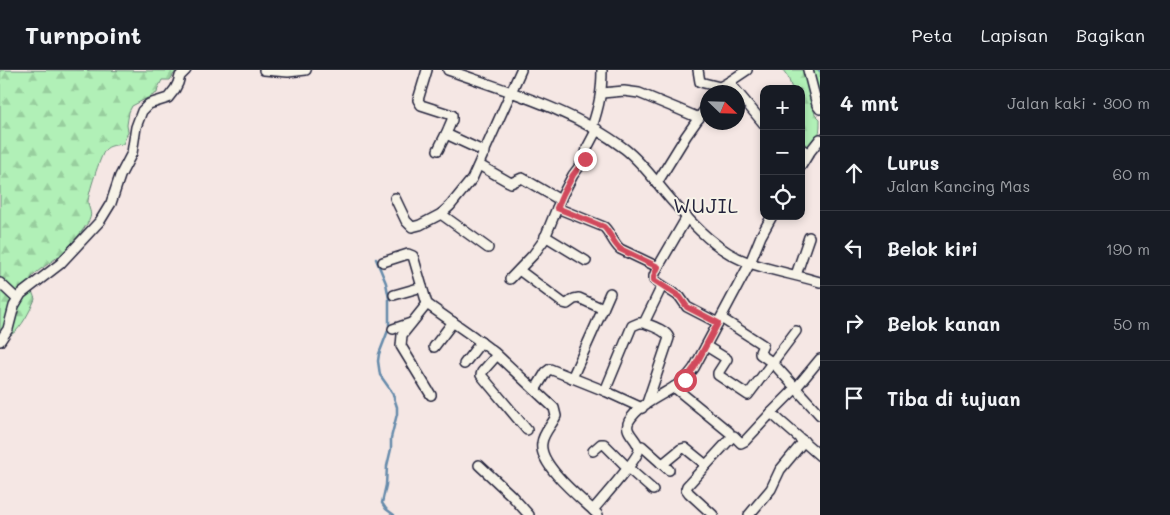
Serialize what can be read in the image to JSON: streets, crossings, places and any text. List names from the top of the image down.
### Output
{
  "districts": ["WUJIL"],
  "north": "bottom right",
  "page": {
    "header": "Turnpoint",
    "nav": ["Peta", "Lapisan", "Bagikan"],
    "heading": ["4 mnt", "Jalan kaki · 300 m"],
    "map_buttons": ["+", "−"],
    "list": [
      ["Lurus", "Jalan Kancing Mas", "60 m"],
      ["Belok kiri", "190 m"],
      ["Belok kanan", "50 m"],
      "Tiba di tujuan"
    ]
  }
}
